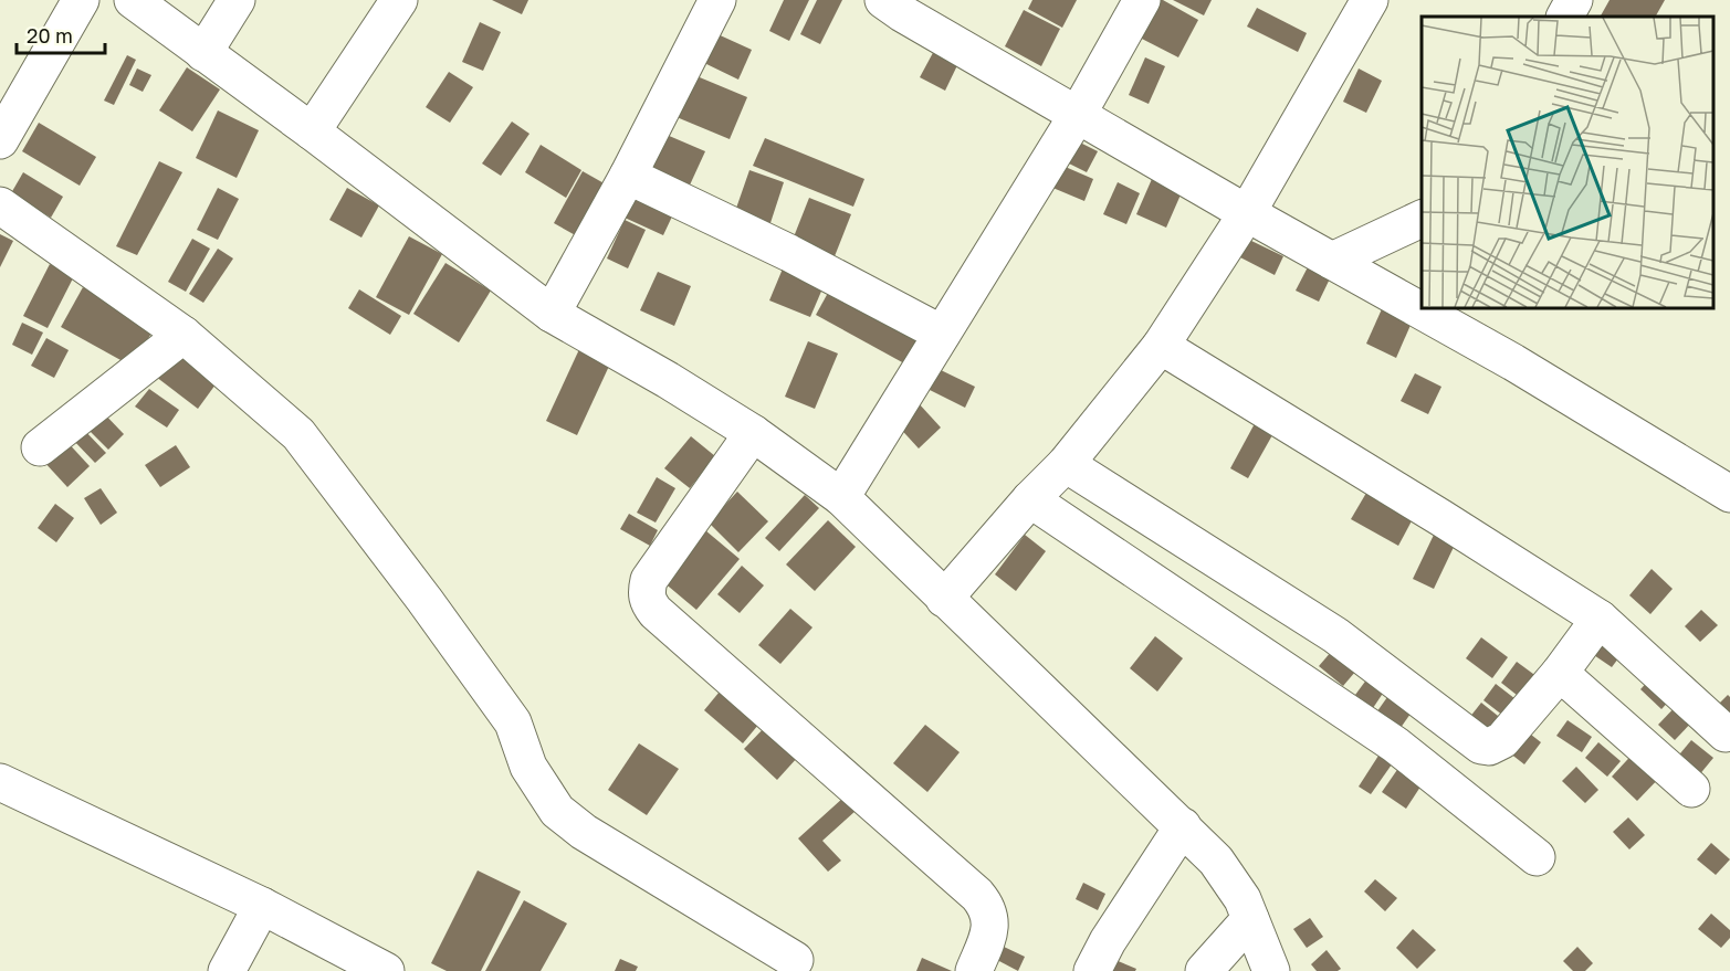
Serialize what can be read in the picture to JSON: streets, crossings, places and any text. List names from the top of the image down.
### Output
{
  "scale_bar": "20 m"
}
